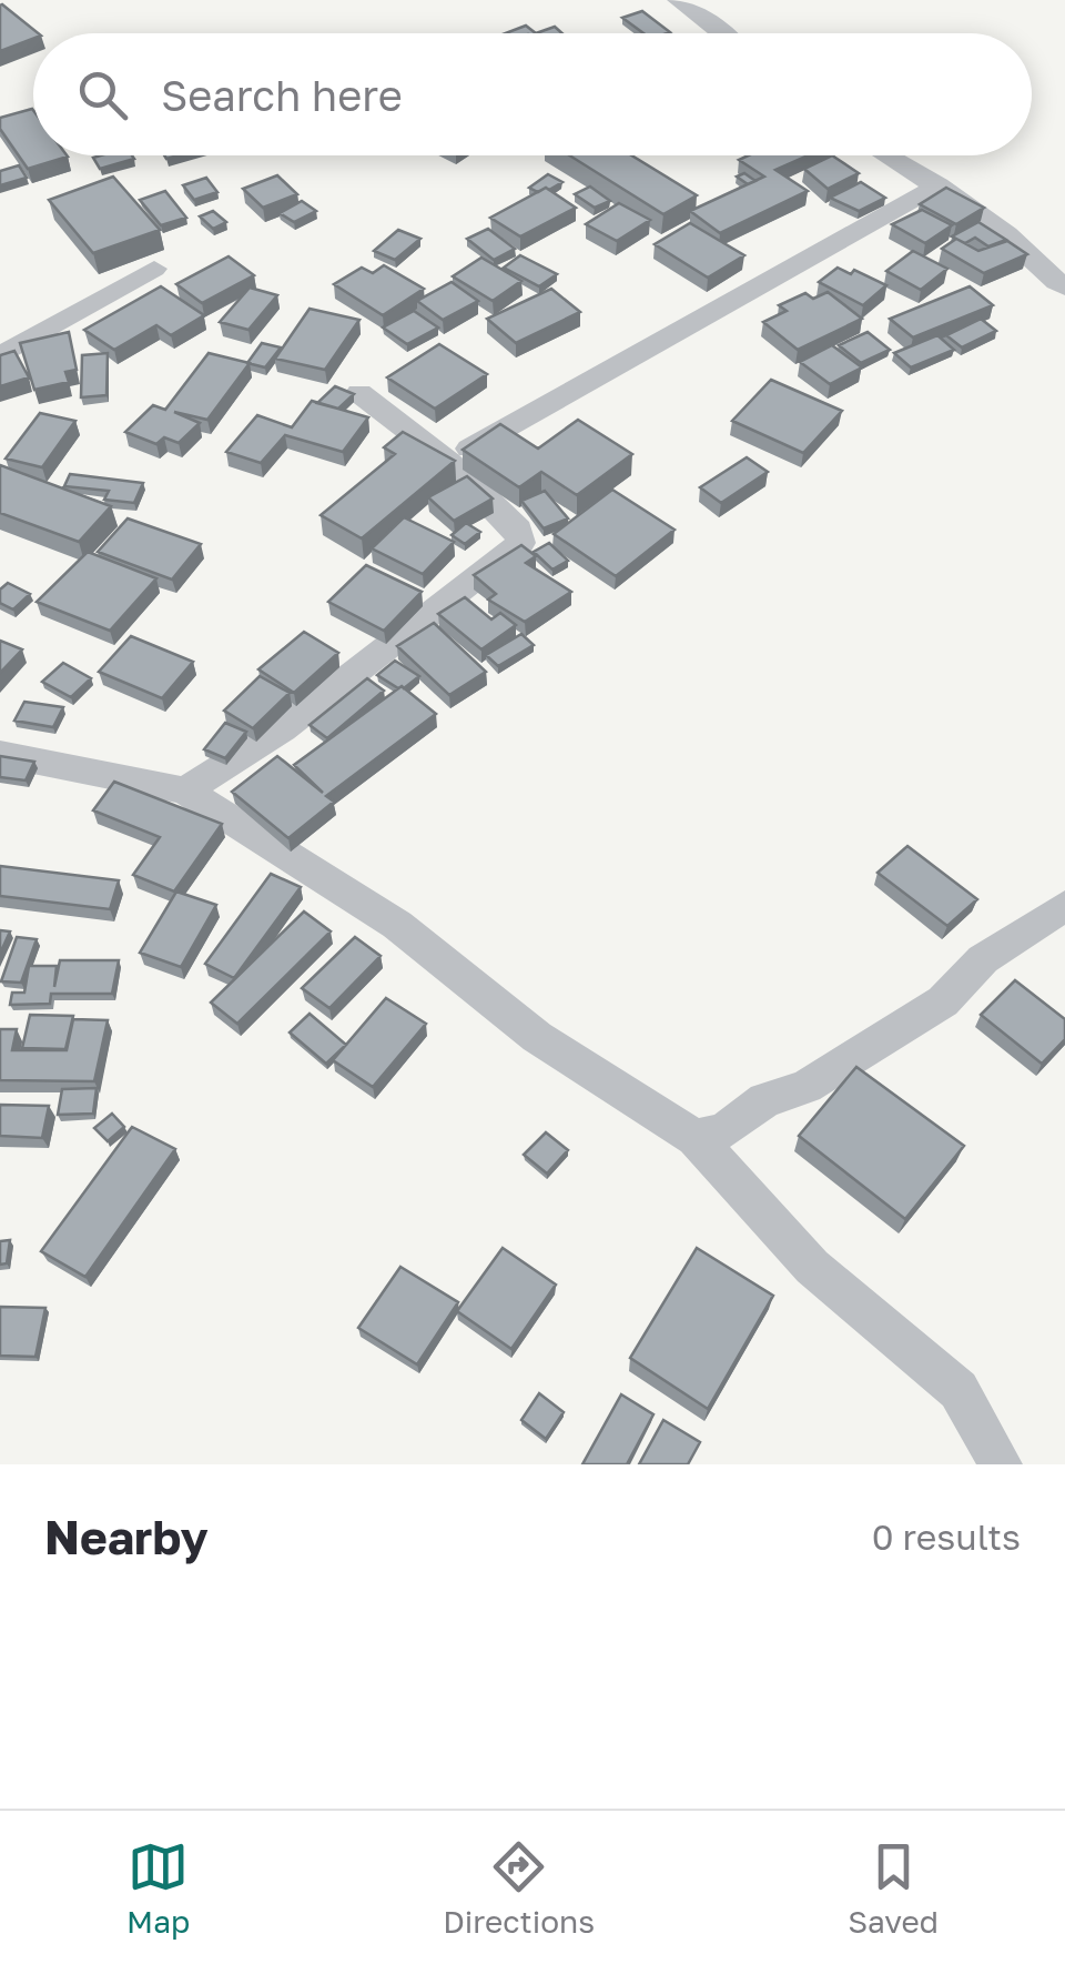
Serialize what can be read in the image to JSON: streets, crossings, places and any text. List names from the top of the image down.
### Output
{
  "page": {
    "search": "Search here",
    "heading": ["Nearby", "0 results"],
    "nav": ["Map", "Directions", "Saved"]
  }
}
